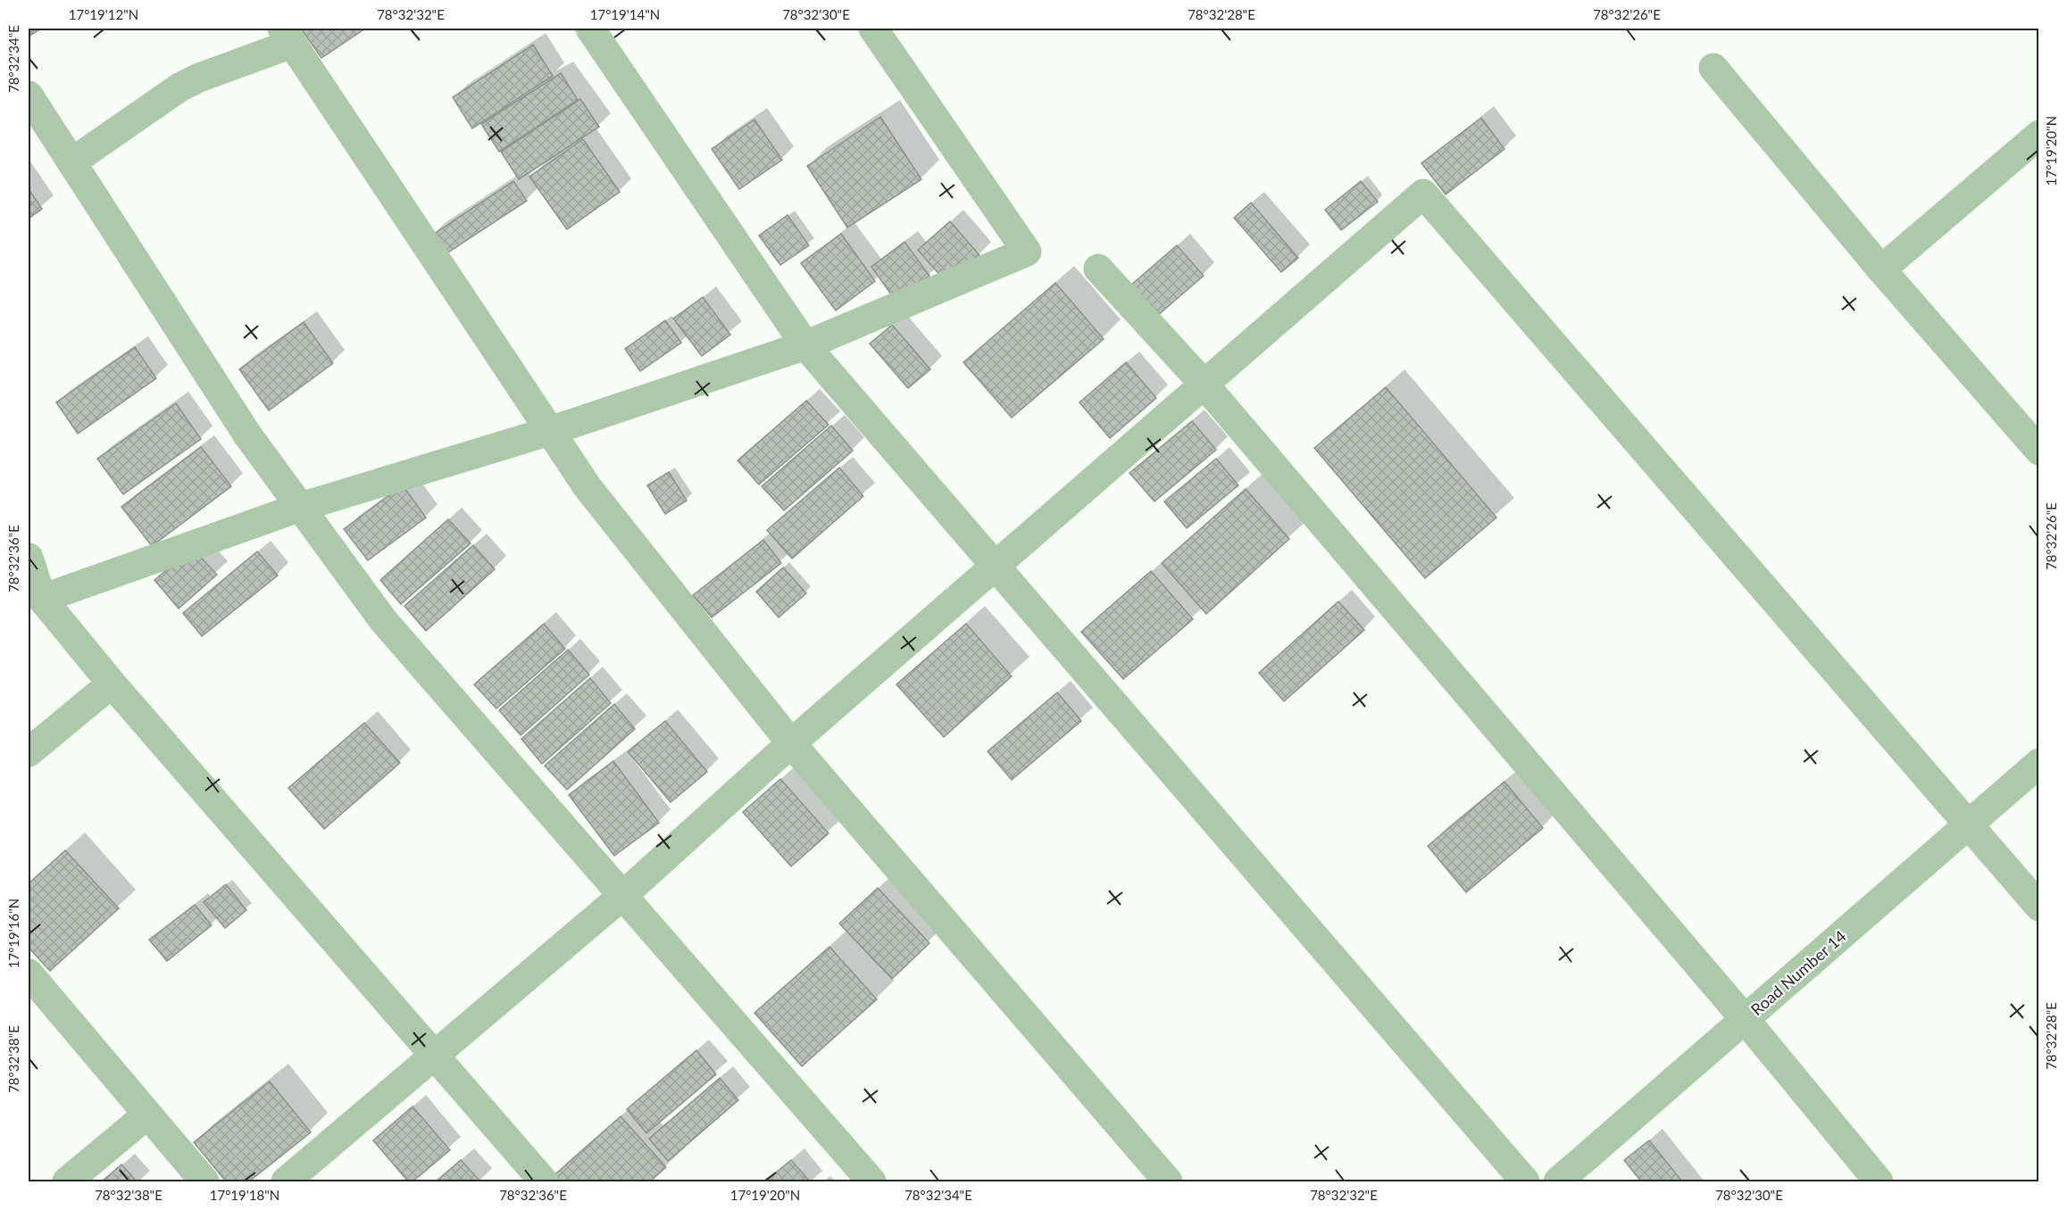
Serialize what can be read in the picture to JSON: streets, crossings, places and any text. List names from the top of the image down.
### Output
{
  "streets": {
    "street": ["Road Number 14"]
  },
  "coordinates": [
    "17°19'12\"N",
    "78°32'32\"E",
    "17°19'14\"N",
    "78°32'30\"E",
    "78°32'28\"E",
    "78°32'26\"E",
    "78°32'34\"E",
    "17°19'20\"N",
    "78°32'36\"E",
    "17°19'16\"N",
    "78°32'38\"E",
    "17°19'18\"N"
  ]
}
